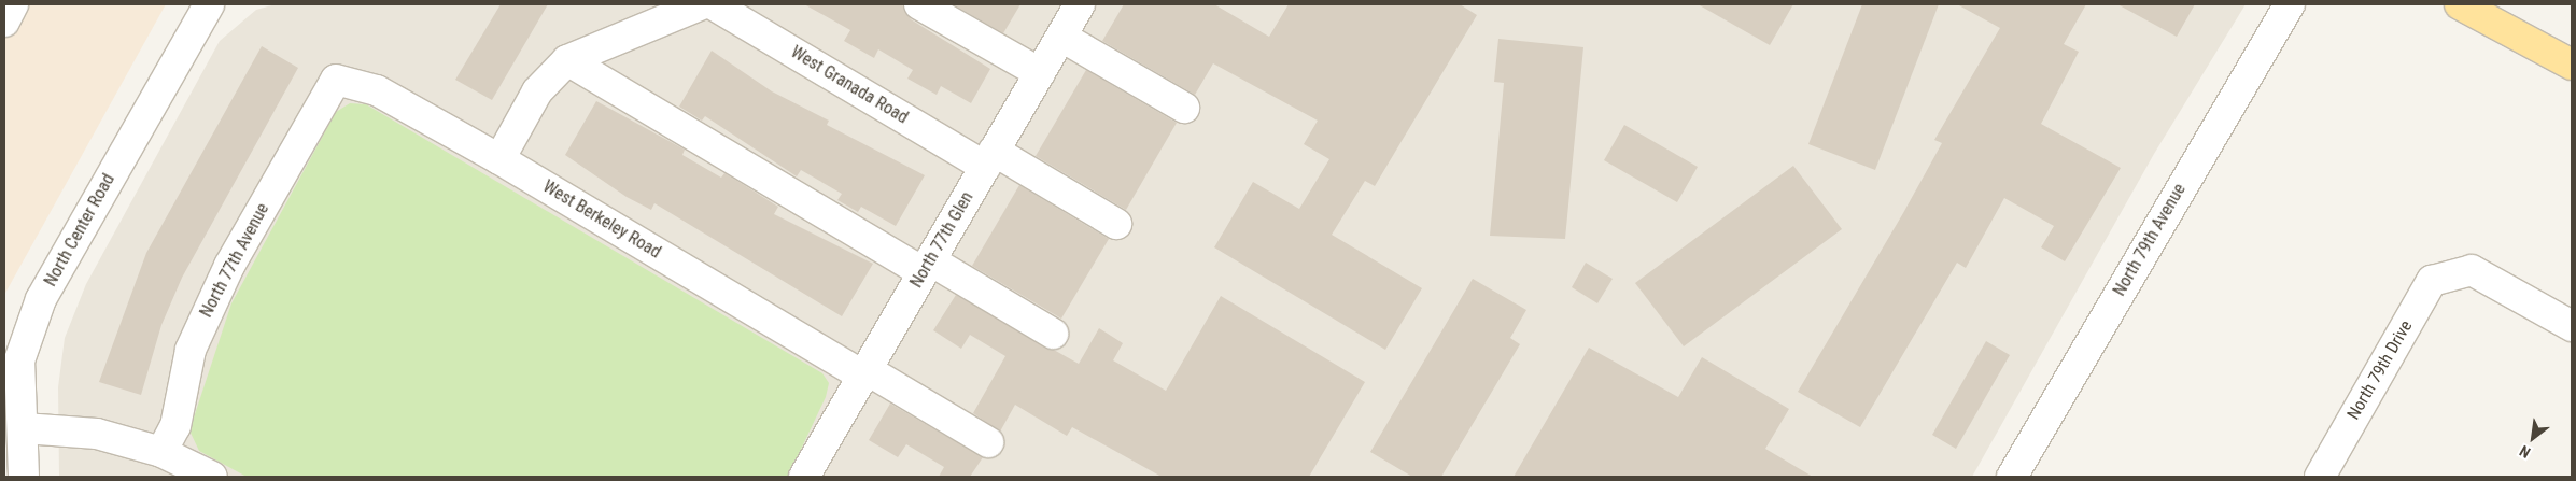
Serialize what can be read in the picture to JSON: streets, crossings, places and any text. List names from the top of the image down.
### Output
{
  "streets": {
    "street": [
      "West Granada Road",
      "West Berkeley Road",
      "North Center Road",
      "North 77th Glen",
      "North 79th Avenue",
      "North 77th Avenue",
      "North 79th Drive"
    ]
  },
  "crossings": [
    ["West Granada Road", "North 77th Glen"],
    ["West Berkeley Road", "North 77th Glen"],
    ["West Berkeley Road", "North 77th Avenue"]
  ],
  "north": "bottom left"
}
